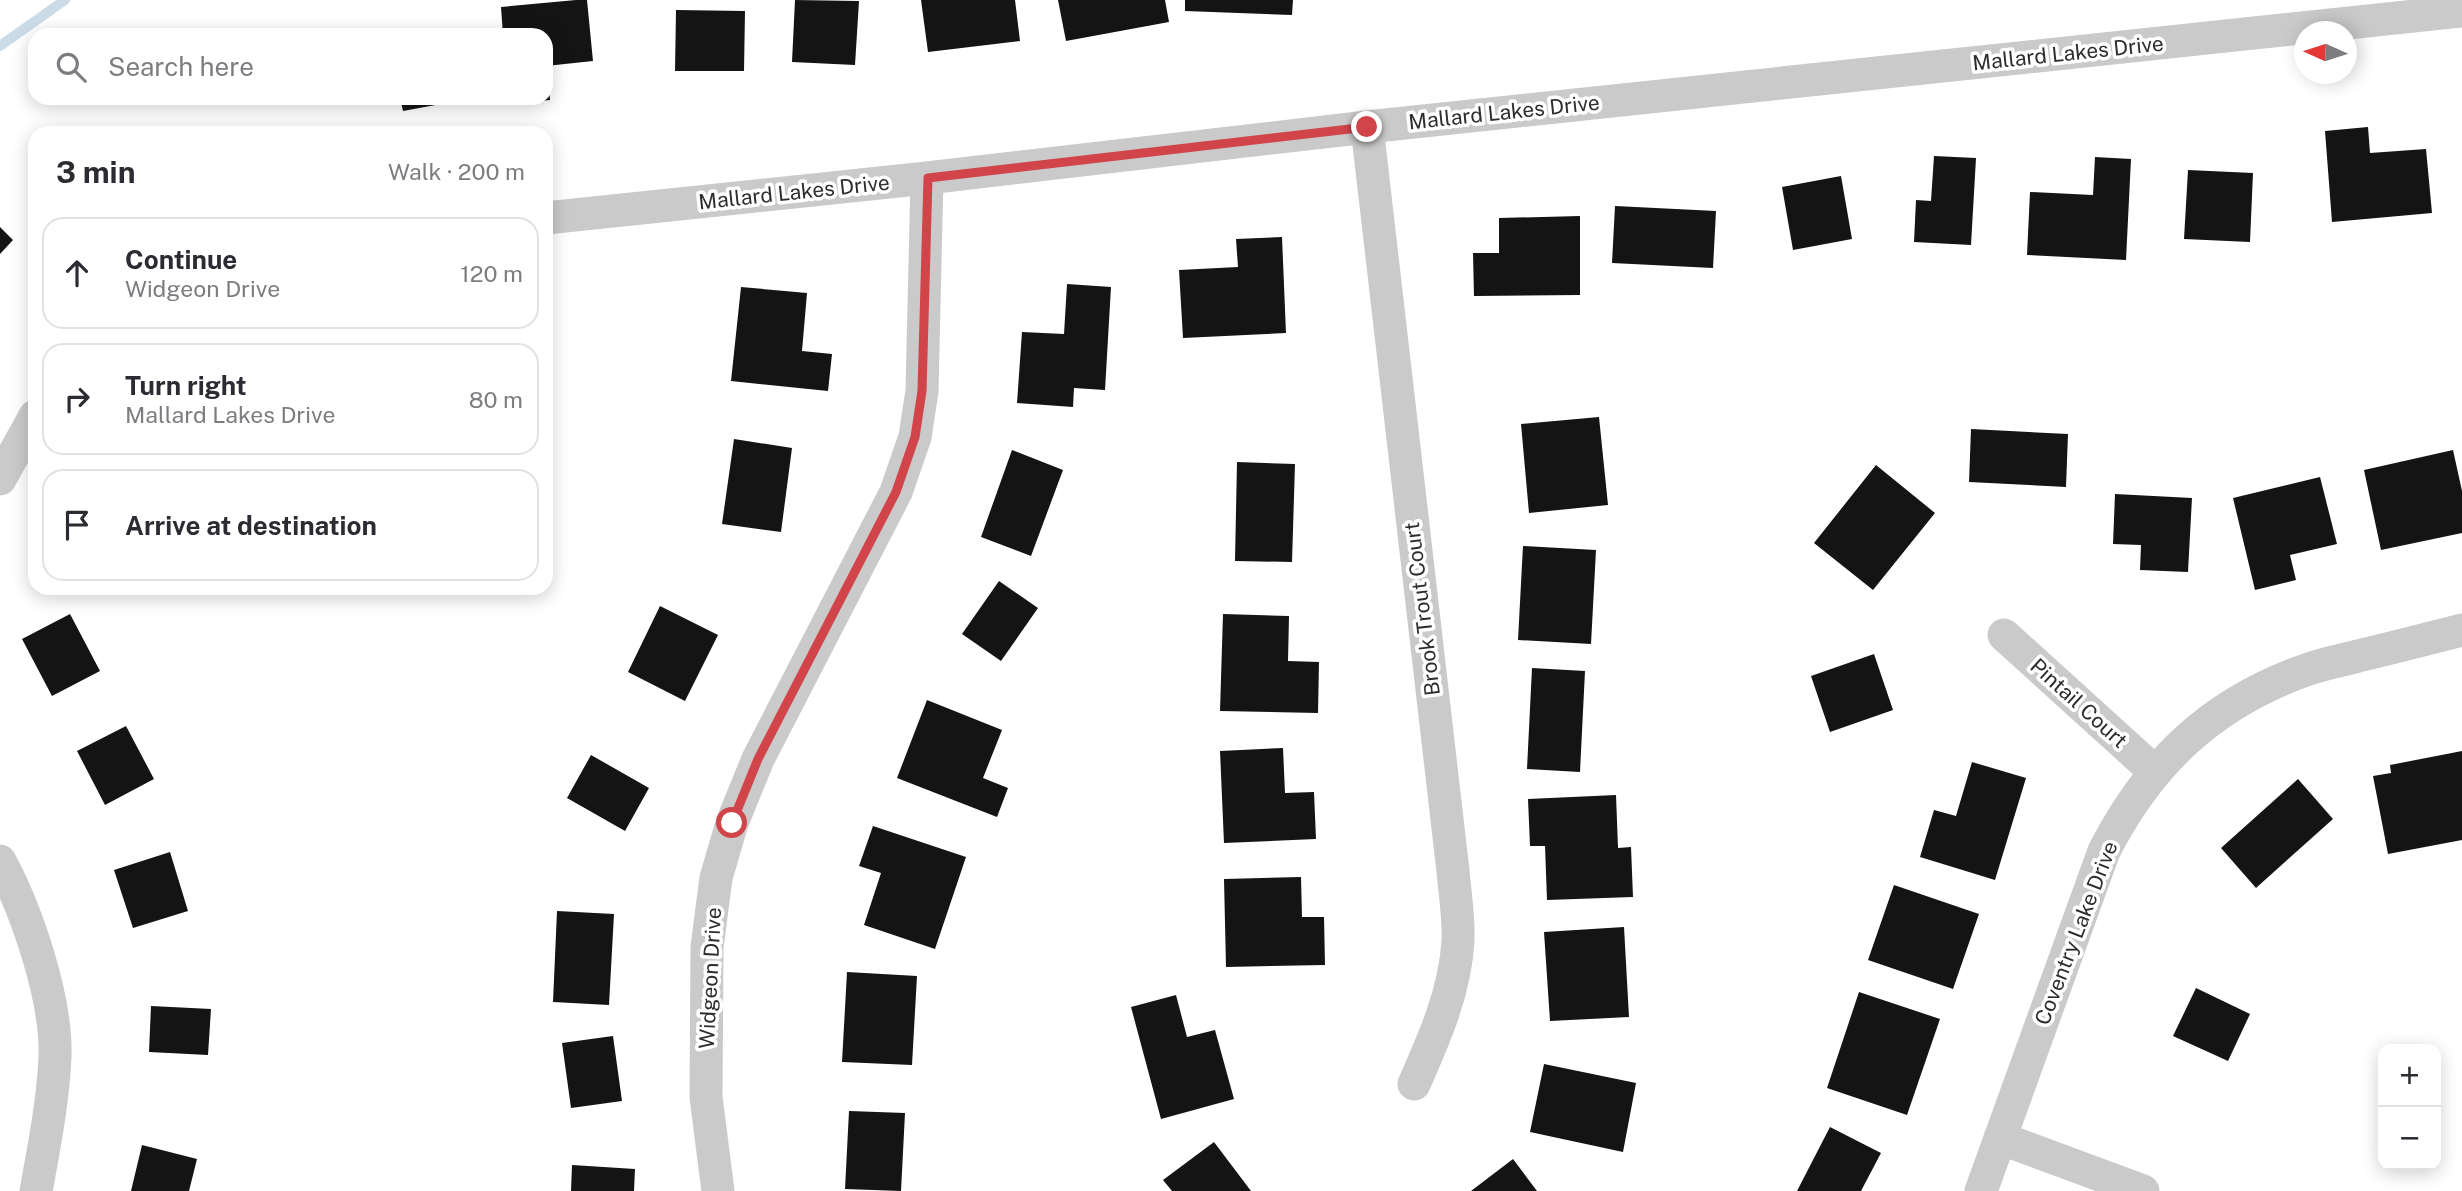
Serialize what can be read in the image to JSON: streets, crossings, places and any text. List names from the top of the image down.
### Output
{
  "streets": {
    "street": [
      "Mallard Lakes Drive",
      "Brook Trout Court",
      "Pintail Court",
      "Coventry Lake Drive",
      "Widgeon Drive"
    ]
  },
  "crossings": [
    ["Mallard Lakes Drive", "Brook Trout Court"],
    ["Mallard Lakes Drive", "Widgeon Drive"],
    ["Pintail Court", "Coventry Lake Drive"]
  ],
  "north": "left",
  "page": {
    "search": "Search here",
    "heading": ["3 min", "Walk · 200 m"],
    "list": [
      ["Continue", "Widgeon Drive", "120 m"],
      ["Turn right", "Mallard Lakes Drive", "80 m"],
      "Arrive at destination"
    ],
    "map_buttons": ["+", "−"]
  }
}
